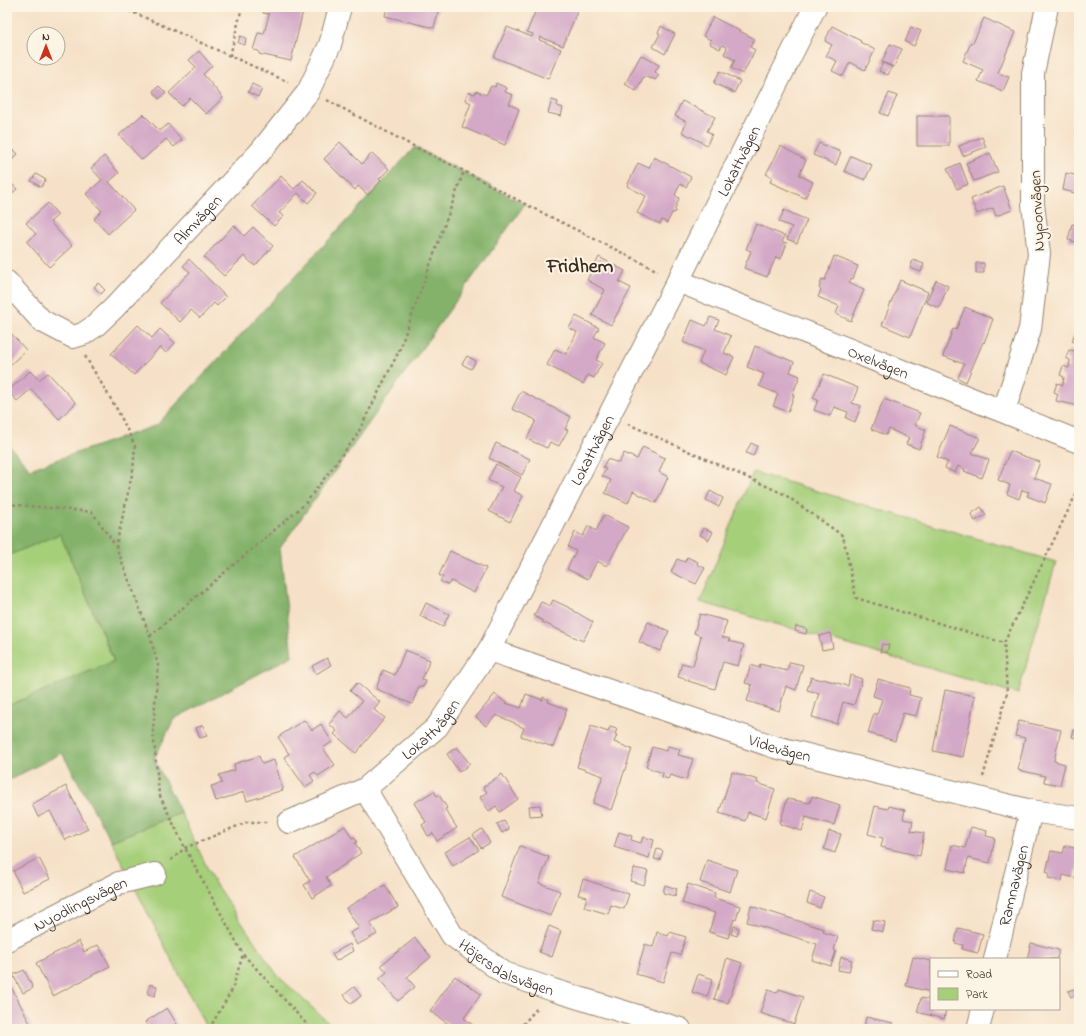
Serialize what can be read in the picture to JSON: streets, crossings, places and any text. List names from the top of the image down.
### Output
{
  "streets": {
    "street": [
      "Lokattvägen",
      "Nyponvägen",
      "Almvägen",
      "Oxelvägen",
      "Videvägen",
      "Ramnavägen",
      "Nyodlingsvägen",
      "Höjersdalsvägen"
    ]
  },
  "crossings": [
    ["Lokattvägen", "Oxelvägen"],
    ["Lokattvägen", "Videvägen"],
    ["Lokattvägen", "Höjersdalsvägen"],
    ["Nyponvägen", "Oxelvägen"],
    ["Videvägen", "Ramnavägen"]
  ],
  "districts": ["Fridhem"],
  "legend": ["Road", "Park"],
  "north": "top"
}
